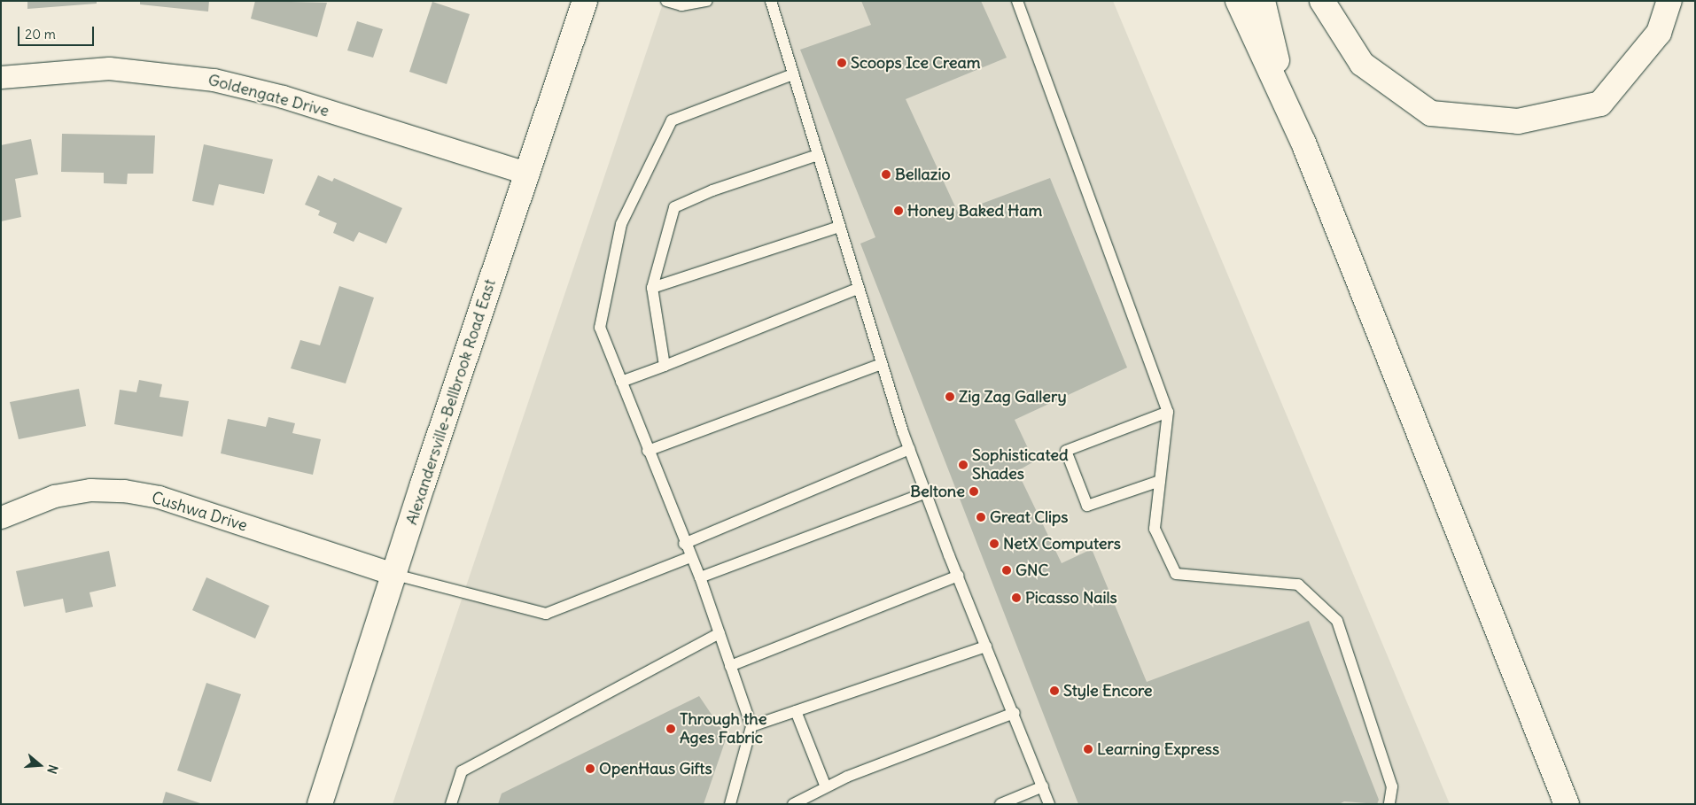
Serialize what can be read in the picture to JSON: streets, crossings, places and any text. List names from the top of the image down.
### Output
{
  "streets": {
    "main road": ["Alexandersville-Bellbrook Road East"],
    "street": ["Goldengate Drive", "Cushwa Drive"]
  },
  "crossings": [
    ["Goldengate Drive", "Alexandersville-Bellbrook Road East"],
    ["Alexandersville-Bellbrook Road East", "Cushwa Drive"]
  ],
  "places": [
    "Scoops Ice Cream",
    "Bellazio",
    "Honey Baked Ham",
    "Zig Zag Gallery",
    "Sophisticated Shades",
    "Beltone",
    "Great Clips",
    "NetX Computers",
    "GNC",
    "Picasso Nails",
    "Style Encore",
    "Through the Ages Fabric",
    "Learning Express",
    "OpenHaus Gifts"
  ],
  "scale_bar": "20 m",
  "north": "right"
}
